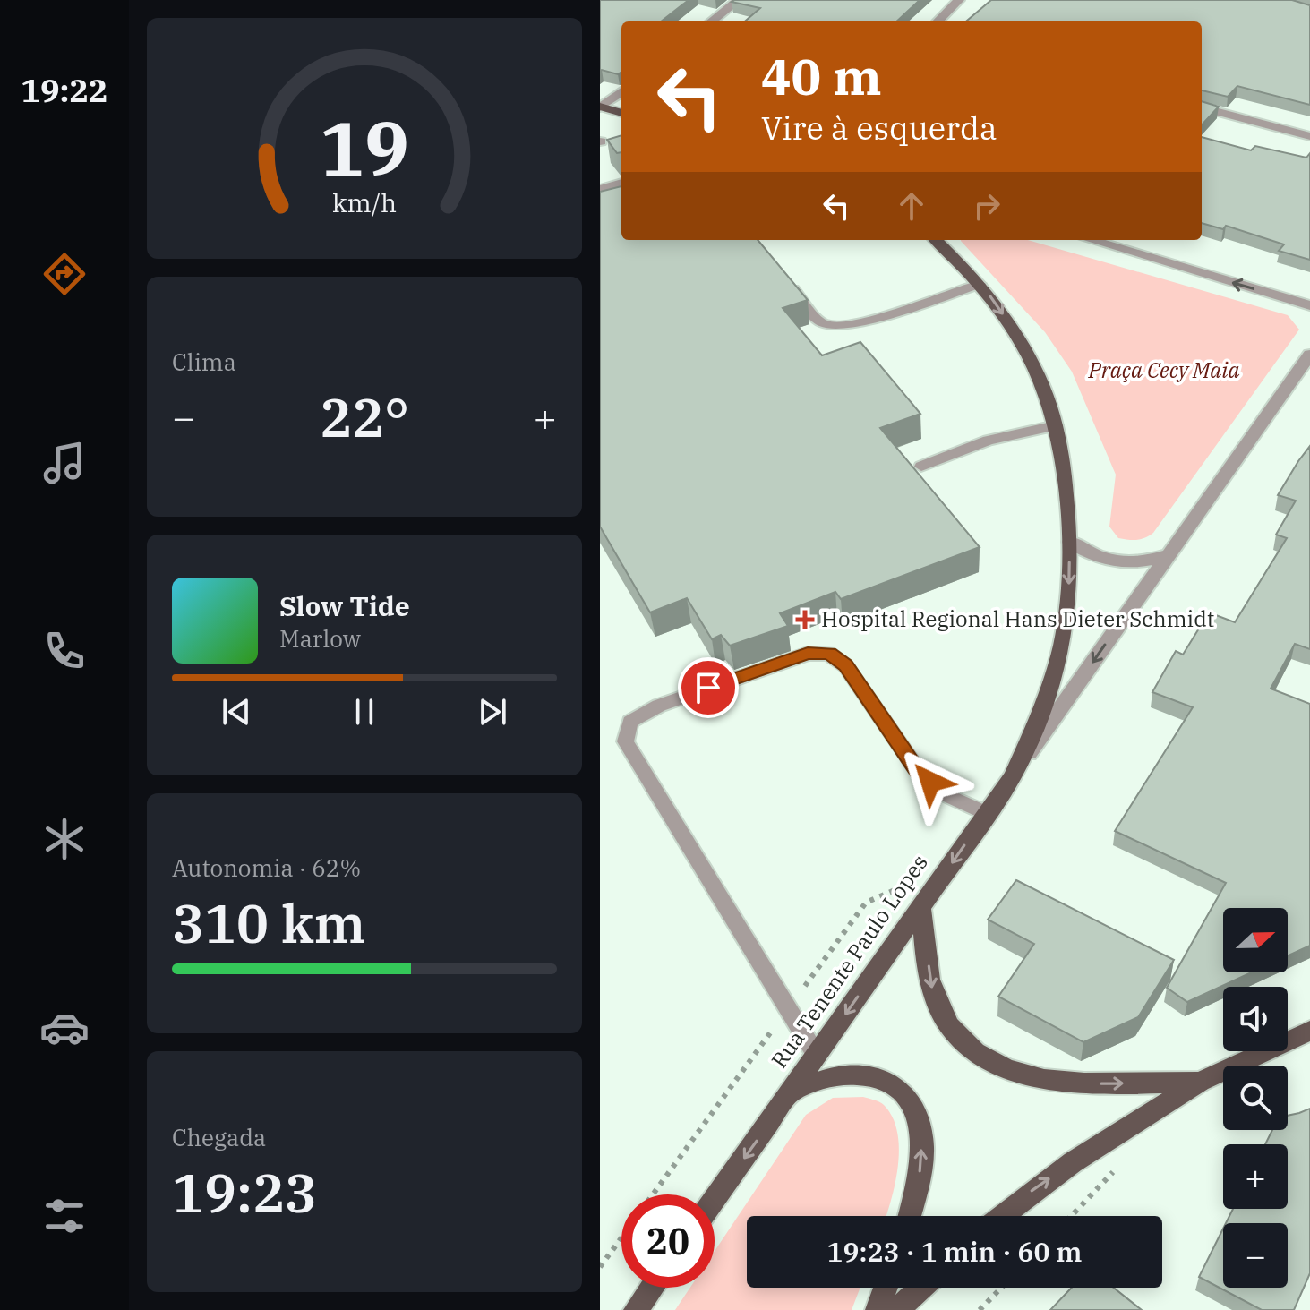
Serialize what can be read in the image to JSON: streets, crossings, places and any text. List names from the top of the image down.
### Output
{
  "streets": {
    "main road": ["Rua Tenente Paulo Lopes"]
  },
  "one_way": ["Rua Tenente Paulo Lopes"],
  "parks": ["Praça Cecy Maia"],
  "places": {
    "health": ["Hospital Regional Hans Dieter Schmidt"]
  },
  "north": "right",
  "page": {
    "tabs": "19:22",
    "turn": ["40 m", "Vire à esquerda"],
    "tile": [
      "Clima",
      ["Autonomia · 62%", "310 km"],
      ["Chegada", "19:23"]
    ],
    "heat": ["−", "22°", "+"],
    "song": ["Slow Tide", "Marlow"],
    "map_buttons": ["+", "−"],
    "limit": "20",
    "trip": "19:23 · 1 min · 60 m",
    "gauge": ["19", "km/h"]
  }
}
